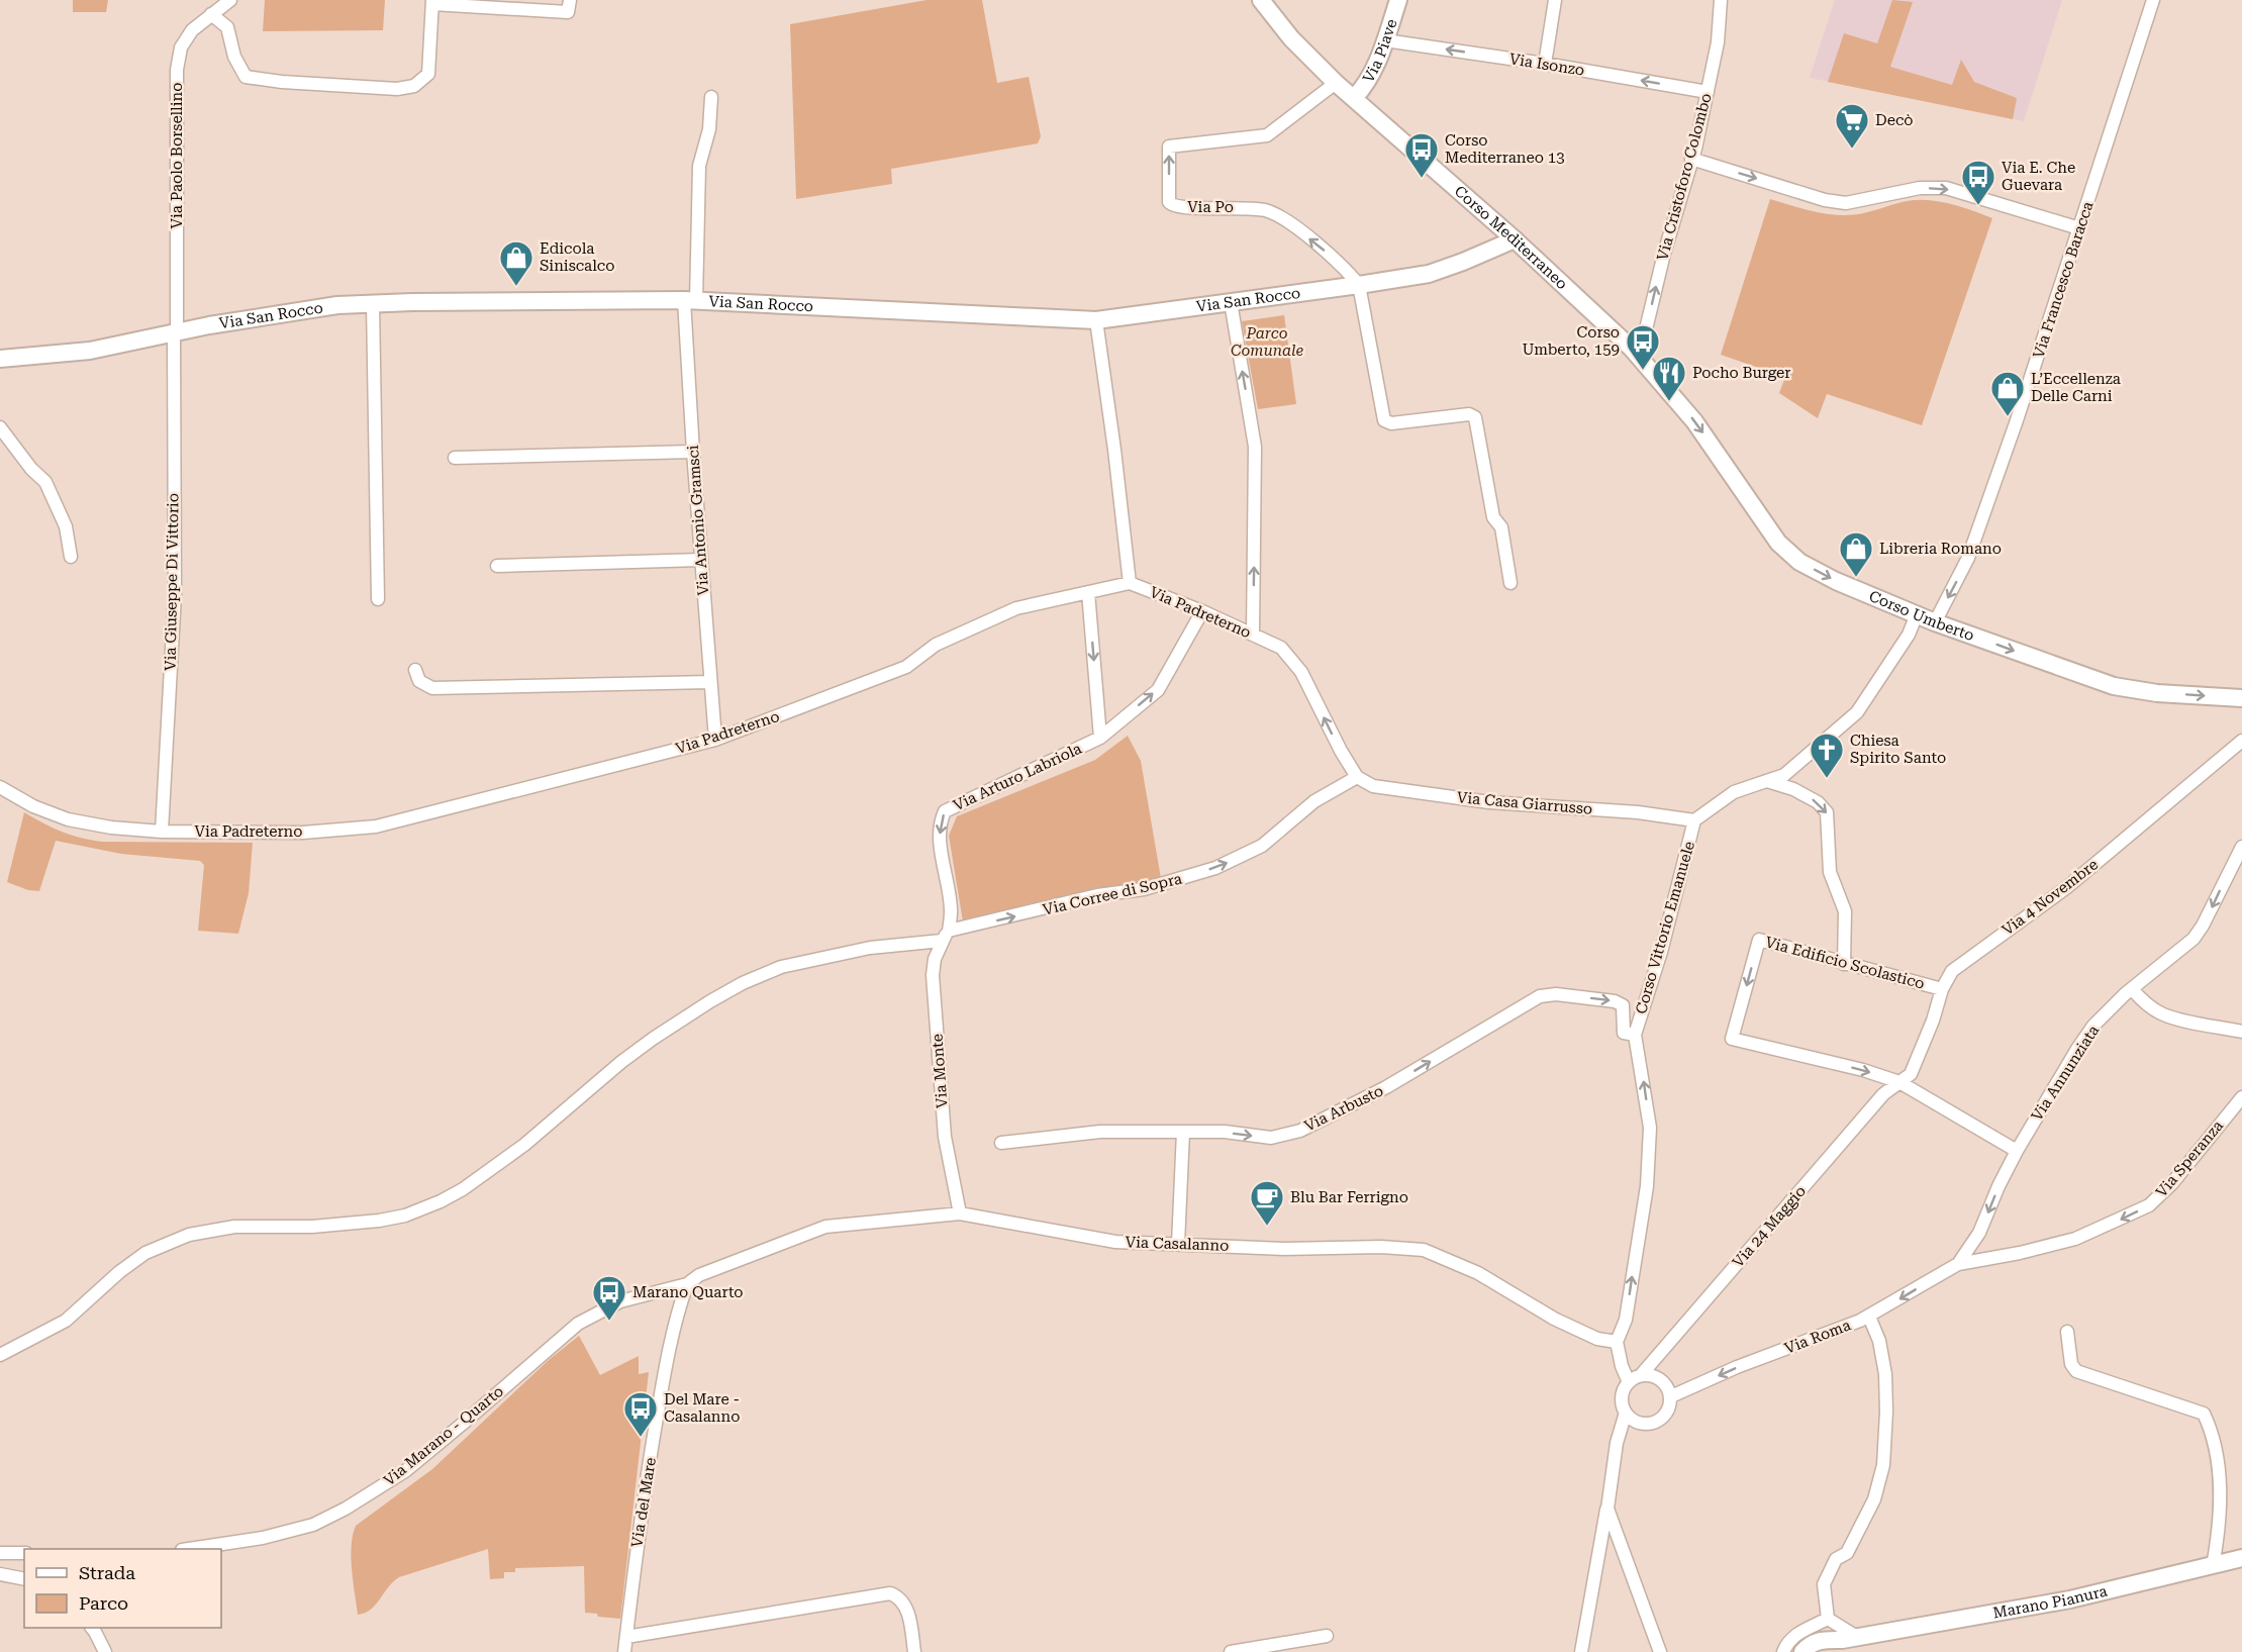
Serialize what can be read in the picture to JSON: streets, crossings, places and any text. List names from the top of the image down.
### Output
{
  "streets": {
    "street": [
      "Via Piave",
      "Via Isonzo",
      "Via Paolo Borsellino",
      "Via Cristoforo Colombo",
      "Via Po",
      "Corso Mediterraneo",
      "Via Francesco Baracca",
      "Via San Rocco",
      "Via Antonio Gramsci",
      "Via Giuseppe Di Vittorio",
      "Via Padreterno",
      "Corso Umberto",
      "Via Arturo Labriola",
      "Via Casa Giarrusso",
      "Via Corree di Sopra",
      "Via 4 Novembre",
      "Corso Vittorio Emanuele",
      "Via Edificio Scolastico",
      "Via Monte",
      "Via Annunziata",
      "Via Arbusto",
      "Via Speranza",
      "Via 24 Maggio",
      "Via Casalanno",
      "Via Roma",
      "Via Marano - Quarto",
      "Via del Mare",
      "Marano Pianura"
    ]
  },
  "crossings": [
    ["Via Piave", "Via Isonzo"],
    ["Via Piave", "Corso Mediterraneo"],
    ["Via Isonzo", "Via Cristoforo Colombo"],
    ["Via Paolo Borsellino", "Via San Rocco"],
    ["Via Paolo Borsellino", "Via Giuseppe Di Vittorio"],
    ["Via Cristoforo Colombo", "Corso Mediterraneo"],
    ["Via Cristoforo Colombo", "Corso Umberto"],
    ["Via Po", "Corso Mediterraneo"],
    ["Via Po", "Via San Rocco"],
    ["Corso Mediterraneo", "Via San Rocco"],
    ["Corso Mediterraneo", "Corso Umberto"],
    ["Via Francesco Baracca", "Corso Umberto"],
    ["Via San Rocco", "Via Antonio Gramsci"],
    ["Via San Rocco", "Via Giuseppe Di Vittorio"],
    ["Via Antonio Gramsci", "Via Padreterno"],
    ["Via Giuseppe Di Vittorio", "Via Padreterno"],
    ["Via Padreterno", "Via Arturo Labriola"],
    ["Via Padreterno", "Via Casa Giarrusso"],
    ["Via Padreterno", "Via Corree di Sopra"],
    ["Corso Umberto", "Corso Vittorio Emanuele"],
    ["Via Arturo Labriola", "Via Corree di Sopra"],
    ["Via Arturo Labriola", "Via Monte"],
    ["Via Casa Giarrusso", "Via Corree di Sopra"],
    ["Via Casa Giarrusso", "Corso Vittorio Emanuele"],
    ["Via Corree di Sopra", "Via Monte"],
    ["Via 4 Novembre", "Via Edificio Scolastico"],
    ["Via 4 Novembre", "Via 24 Maggio"],
    ["Corso Vittorio Emanuele", "Via Arbusto"],
    ["Corso Vittorio Emanuele", "Via Casalanno"],
    ["Via Edificio Scolastico", "Via Annunziata"],
    ["Via Edificio Scolastico", "Via 24 Maggio"],
    ["Via Monte", "Via Casalanno"],
    ["Via Annunziata", "Via Speranza"],
    ["Via Annunziata", "Via Roma"],
    ["Via Speranza", "Via Roma"],
    ["Via 24 Maggio", "Via Roma"],
    ["Via Casalanno", "Via Marano - Quarto"],
    ["Via Casalanno", "Via del Mare"],
    ["Via Marano - Quarto", "Via del Mare"]
  ],
  "one_way": [
    "Via Isonzo",
    "Via Cristoforo Colombo",
    "Via Francesco Baracca",
    "Corso Umberto",
    "Corso Vittorio Emanuele",
    "Via Annunziata",
    "Via Arbusto",
    "Via Speranza",
    "Via Roma"
  ],
  "parks": ["Parco Comunale"],
  "places": {
    "supermarket": ["Decò"],
    "bus stop": [
      "Corso Mediterraneo 13",
      "Via E. Che Guevara",
      "Corso Umberto, 159",
      "Marano Quarto",
      "Del Mare - Casalanno"
    ],
    "shop": ["Edicola Siniscalco", "L’Eccellenza Delle Carni", "Libreria Romano"],
    "restaurant": ["Pocho Burger"],
    "church": ["Chiesa Spirito Santo"],
    "cafe": ["Blu Bar Ferrigno"]
  },
  "legend": ["Strada", "Parco"]
}
